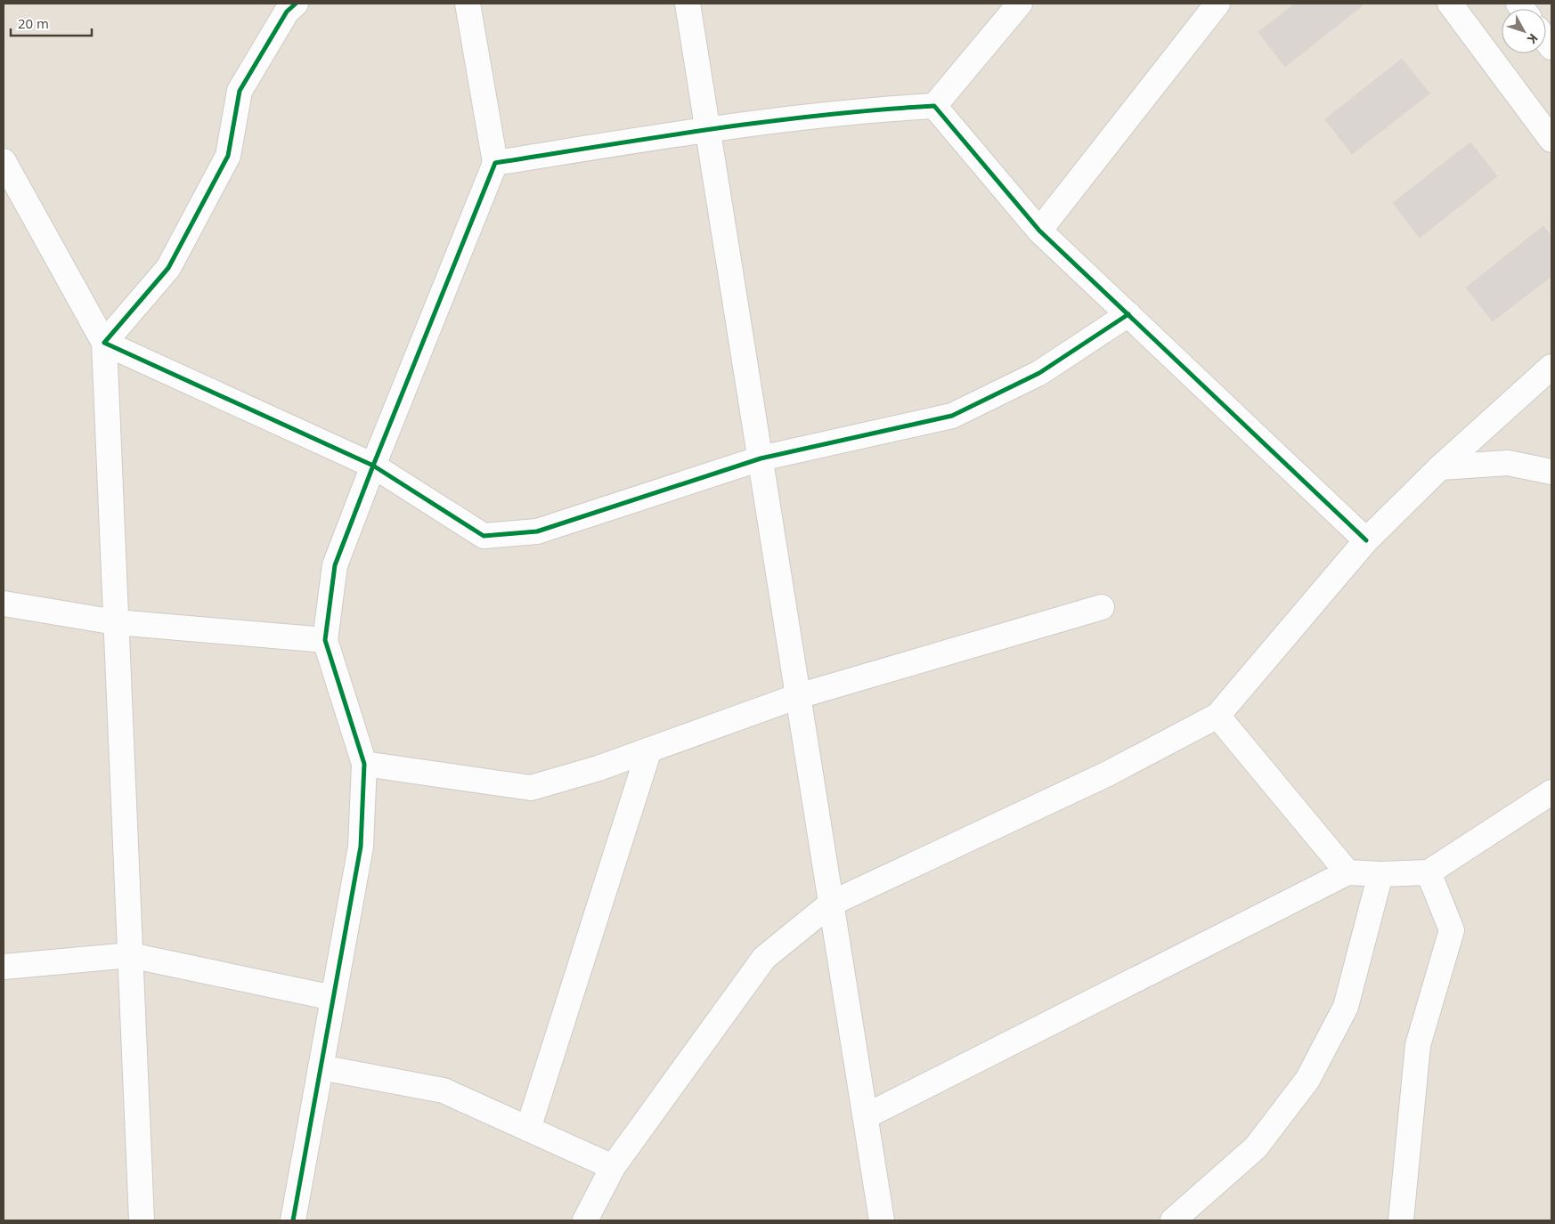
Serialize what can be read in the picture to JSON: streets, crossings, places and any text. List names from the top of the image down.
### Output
{
  "scale_bar": "20 m",
  "north": "bottom right"
}
